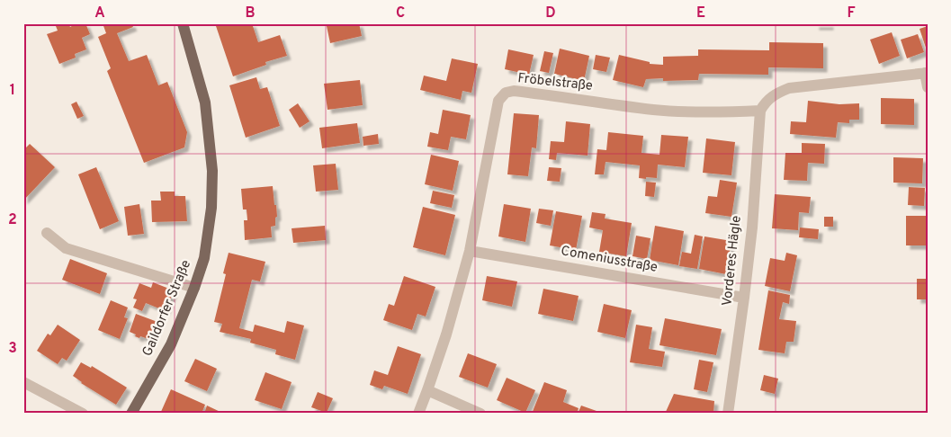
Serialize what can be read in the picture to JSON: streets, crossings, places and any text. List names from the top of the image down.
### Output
{
  "streets": {
    "main road": ["Gaildorfer Straße"],
    "street": ["Fröbelstraße", "Comeniusstraße", "Vorderes Hägle"]
  },
  "crossings": [
    ["Fröbelstraße", "Comeniusstraße"],
    ["Fröbelstraße", "Vorderes Hägle"],
    ["Comeniusstraße", "Vorderes Hägle"]
  ],
  "grid": {
    "columns": [
      "A",
      "B",
      "C",
      "D",
      "E",
      "F"
    ],
    "rows": ["1", "2", "3"]
  }
}
